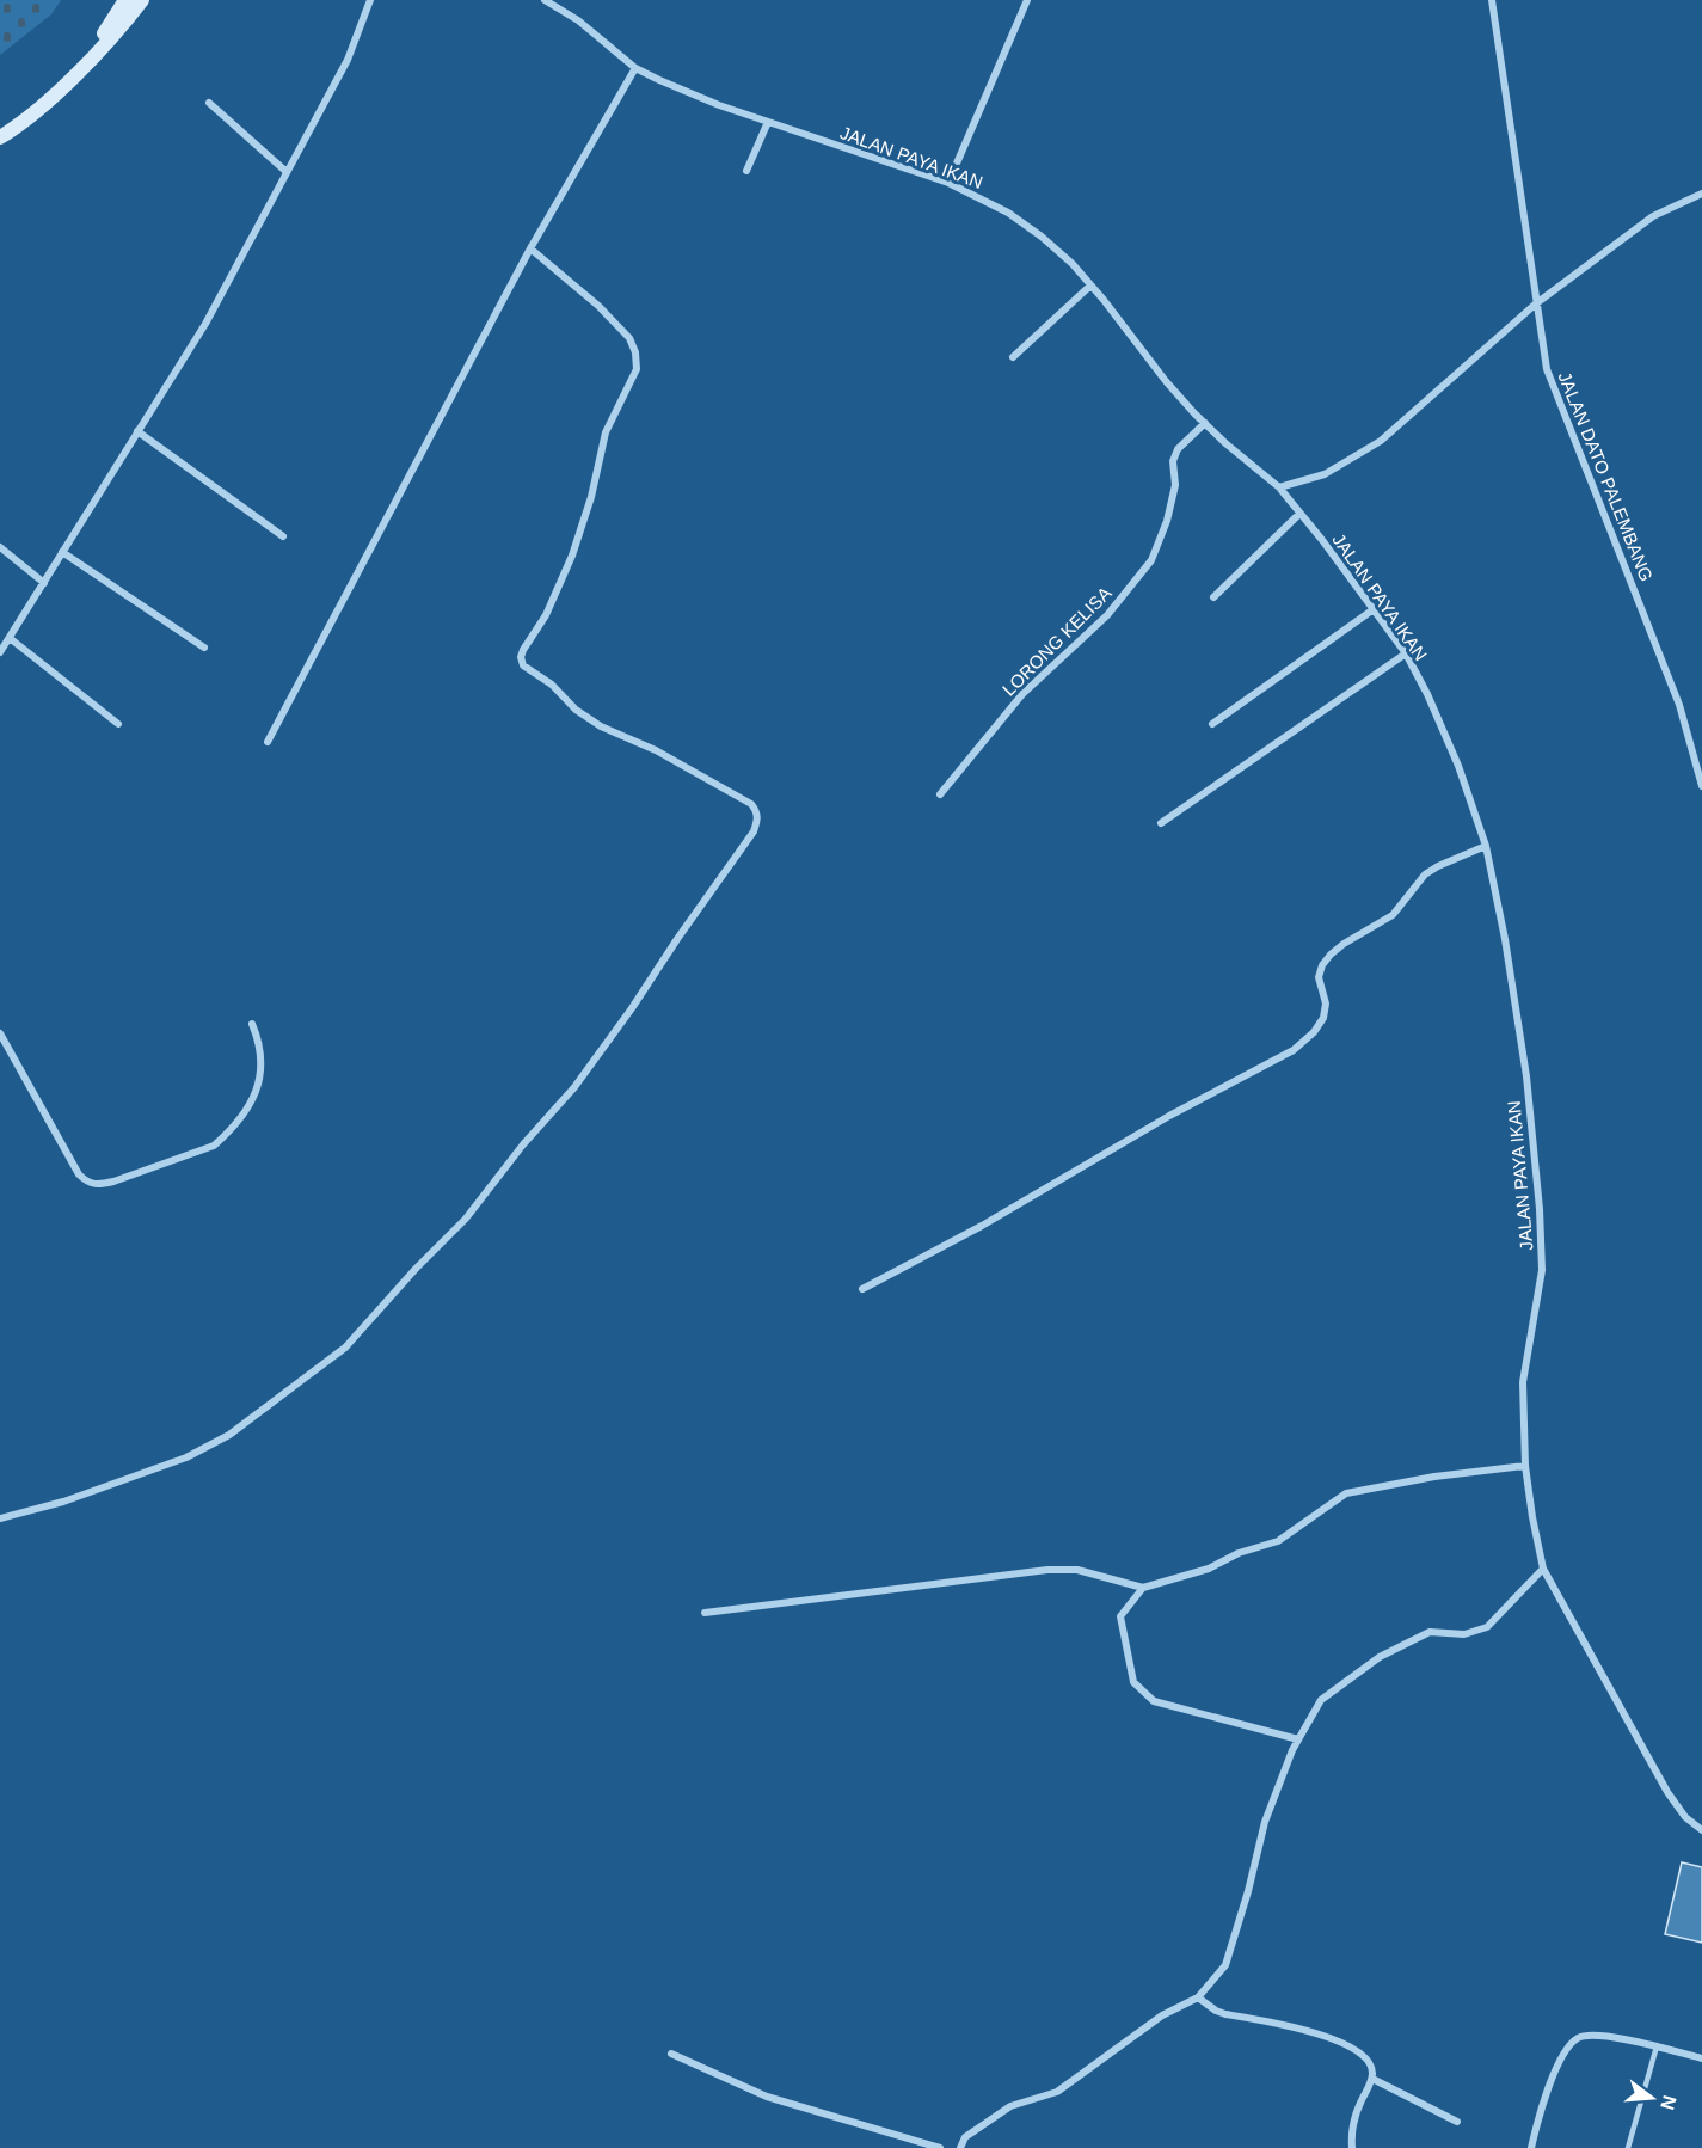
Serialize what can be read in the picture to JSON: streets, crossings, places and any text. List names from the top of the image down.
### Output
{
  "streets": {
    "street": ["JALAN PAYA IKAN", "JALAN DATO PALEMBANG", "LORONG KELISA"]
  },
  "crossings": [
    ["JALAN PAYA IKAN", "LORONG KELISA"]
  ],
  "north": "right"
}
